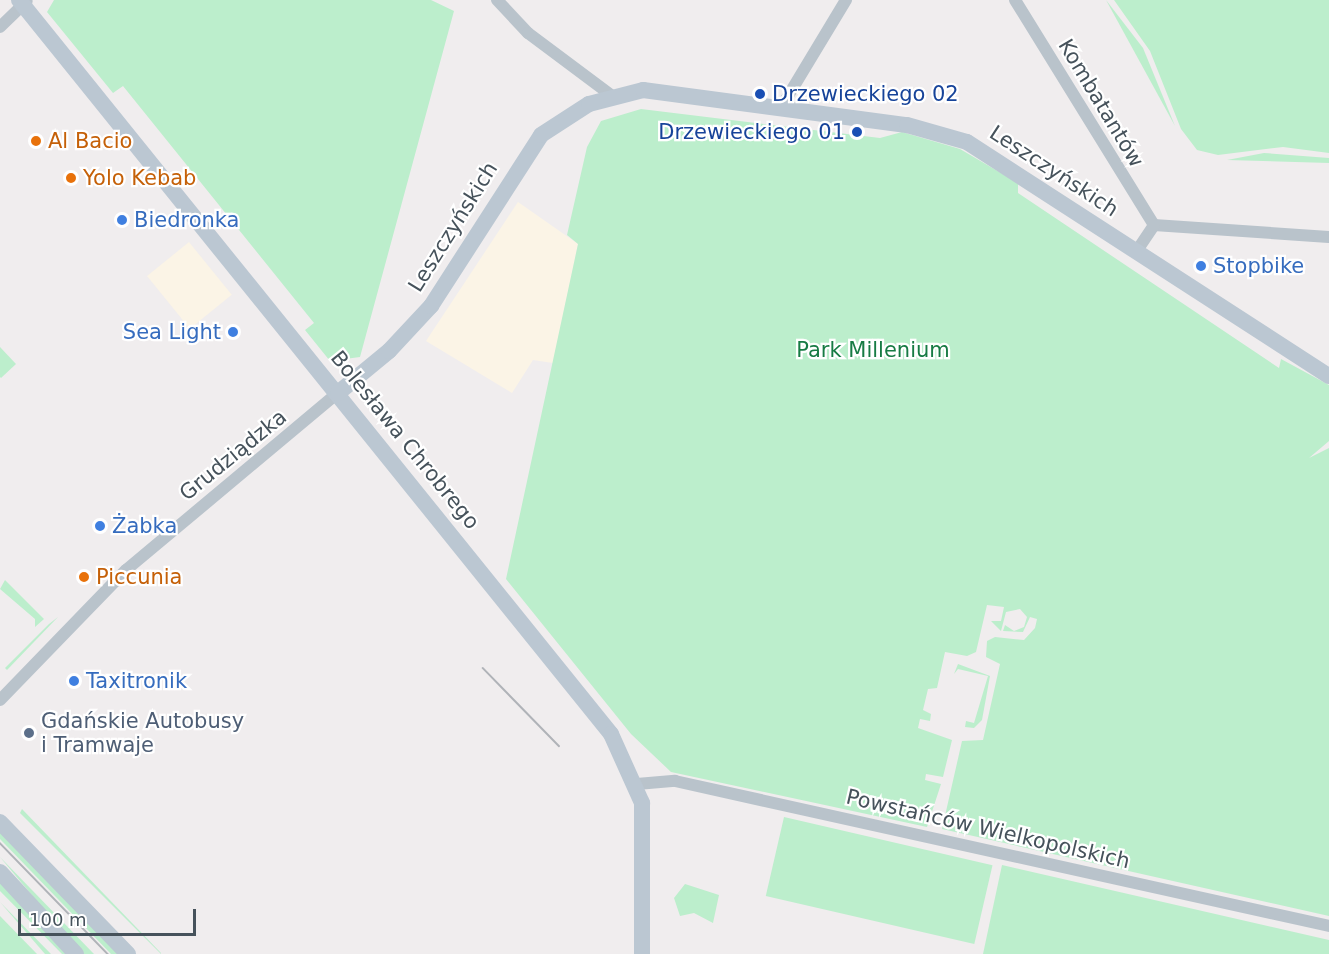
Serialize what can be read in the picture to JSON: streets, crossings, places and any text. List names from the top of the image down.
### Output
{
  "streets": {
    "street": [
      "Kombatantów",
      "Leszczyńskich",
      "Bolesława Chrobrego",
      "Grudziądzka",
      "Powstańców Wielkopolskich"
    ]
  },
  "crossings": [
    ["Leszczyńskich", "Bolesława Chrobrego"],
    ["Leszczyńskich", "Grudziądzka"],
    ["Bolesława Chrobrego", "Grudziądzka"],
    ["Bolesława Chrobrego", "Powstańców Wielkopolskich"]
  ],
  "parks": ["Park Millenium"],
  "places": [
    "Drzewieckiego 02",
    "Drzewieckiego 01",
    "Al Bacio",
    "Yolo Kebab",
    "Biedronka",
    "Stopbike",
    "Sea Light",
    "Żabka",
    "Piccunia",
    "Taxitronik",
    "Gdańskie Autobusy i Tramwaje"
  ],
  "scale_bar": "100 m"
}
